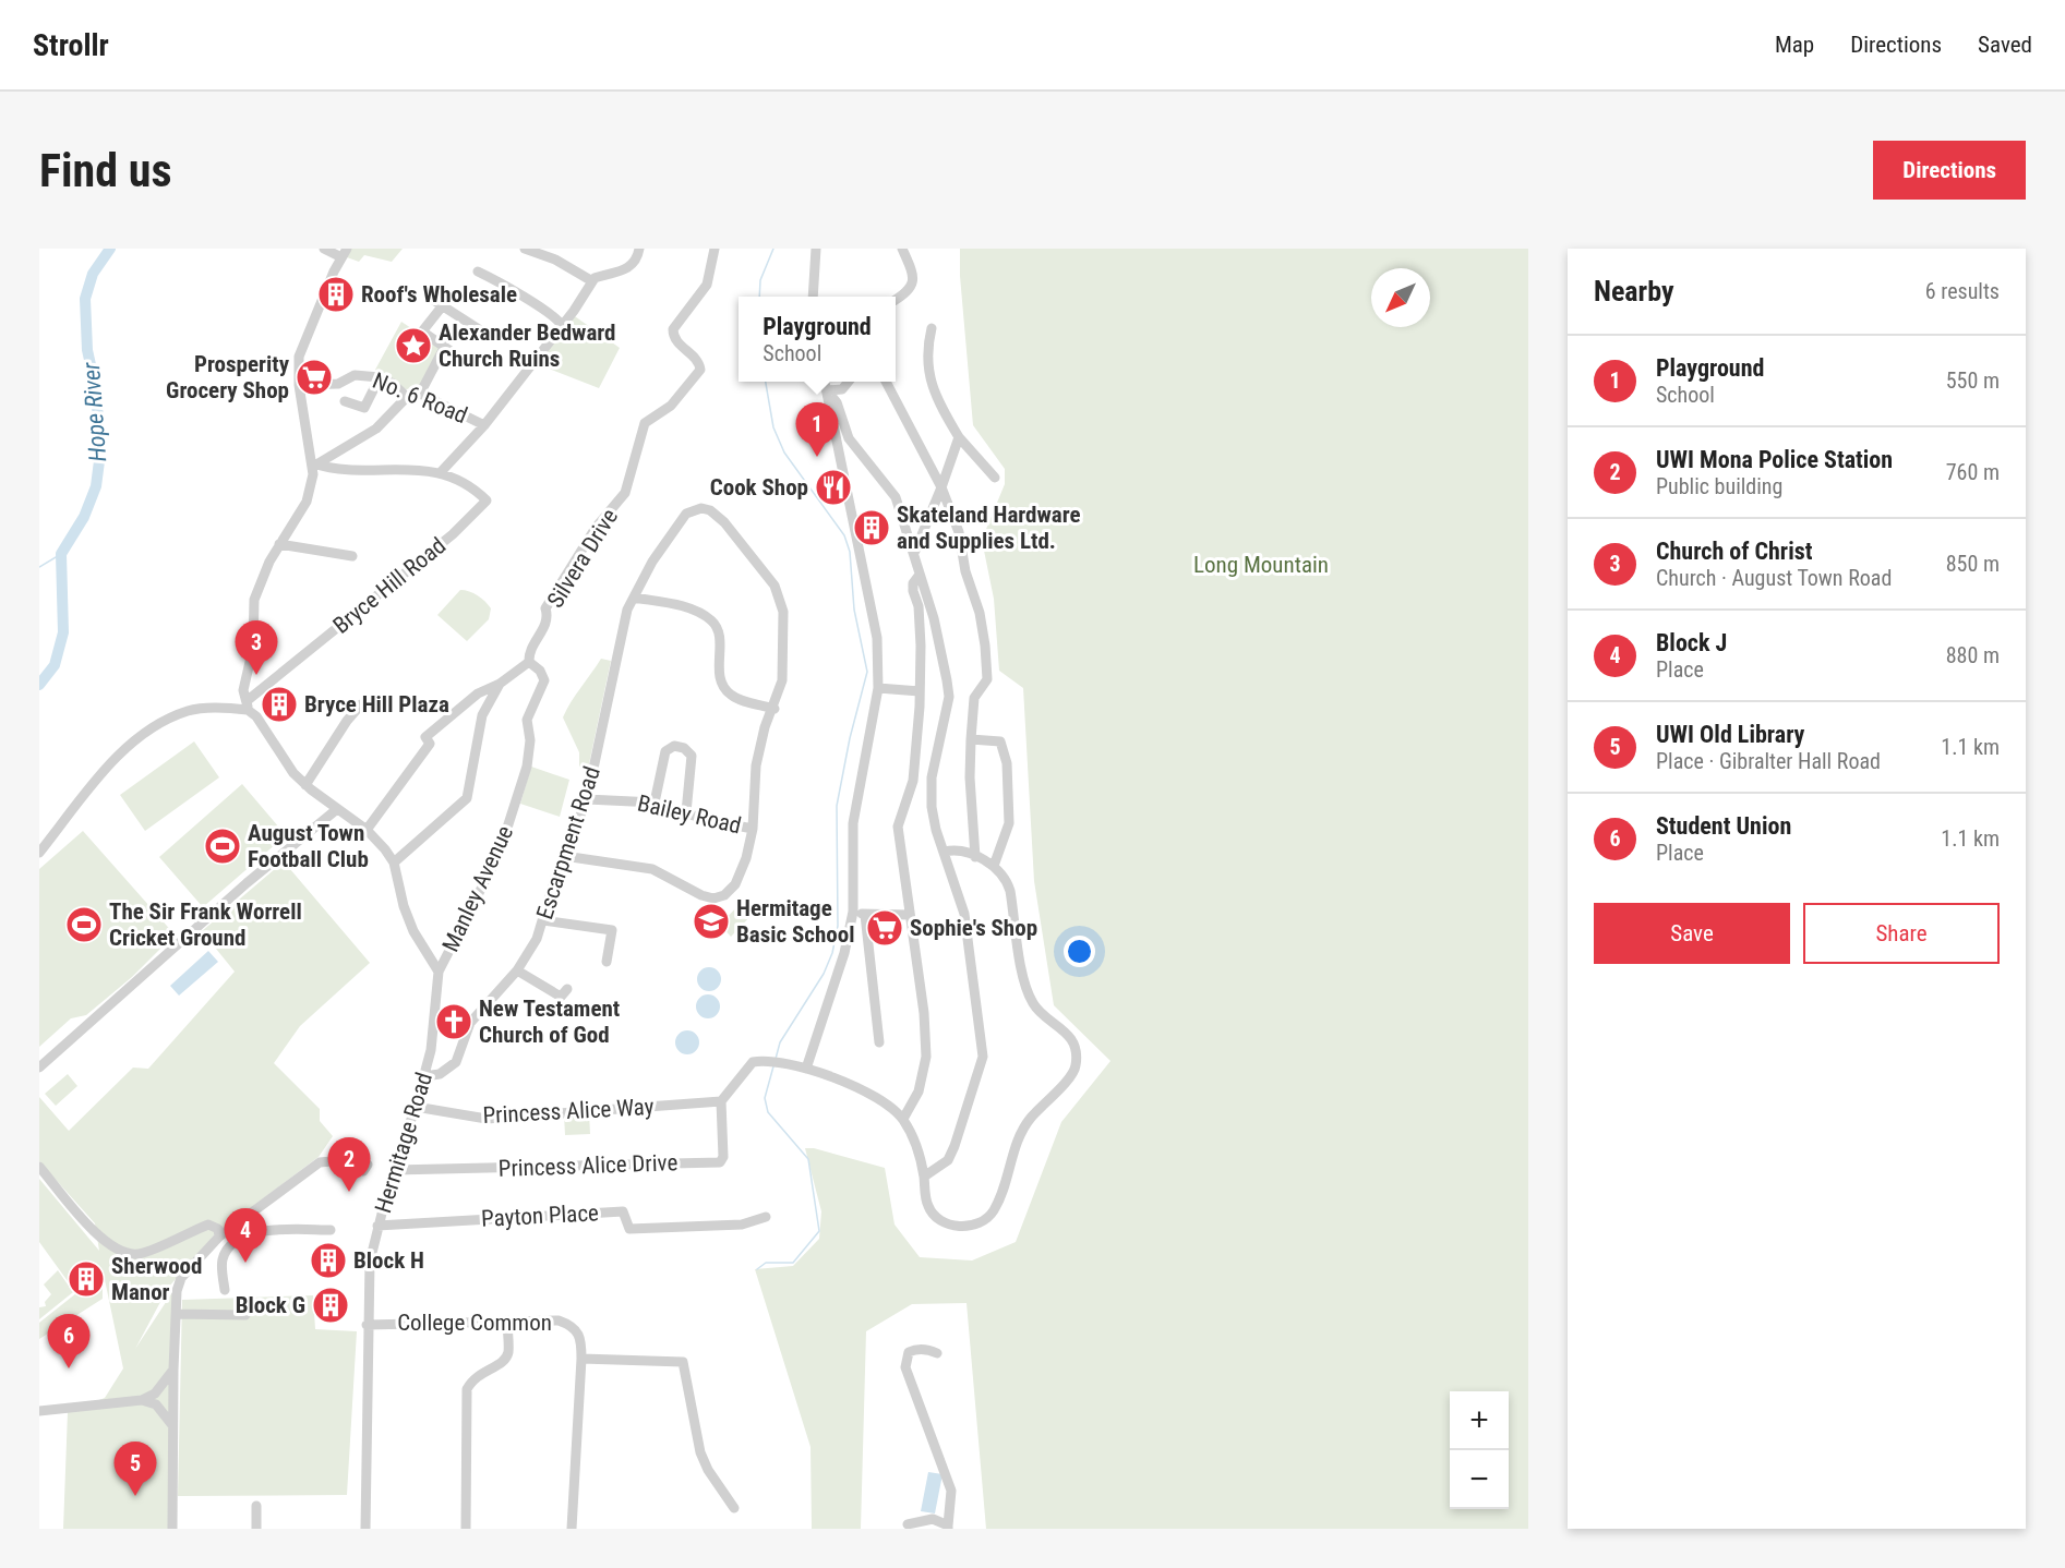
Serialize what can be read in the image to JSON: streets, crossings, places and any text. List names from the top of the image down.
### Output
{
  "streets": {
    "street": [
      "No. 6 Road",
      "Silvera Drive",
      "Bryce Hill Road",
      "Bailey Road",
      "Escarpment Road",
      "Manley Avenue",
      "Princess Alice Way",
      "Hermitage Road",
      "Princess Alice Drive",
      "Payton Place",
      "College Common"
    ]
  },
  "crossings": [
    ["Silvera Drive", "Manley Avenue"],
    ["Bailey Road", "Escarpment Road"],
    ["Escarpment Road", "Hermitage Road"],
    ["Manley Avenue", "Hermitage Road"],
    ["Princess Alice Way", "Hermitage Road"],
    ["Princess Alice Way", "Princess Alice Drive"],
    ["Hermitage Road", "Princess Alice Drive"],
    ["Hermitage Road", "Payton Place"],
    ["Hermitage Road", "College Common"]
  ],
  "water": ["Hope River"],
  "parks": ["Long Mountain"],
  "places": {
    "building": [
      "Roof's Wholesale",
      "Skateland Hardware and Supplies Ltd.",
      "Bryce Hill Plaza",
      "Block H",
      "Sherwood Manor",
      "Block G"
    ],
    "place": ["Alexander Bedward Church Ruins"],
    "supermarket": ["Prosperity Grocery Shop", "Sophie's Shop"],
    "restaurant": ["Cook Shop"],
    "sports": ["August Town Football Club", "The Sir Frank Worrell Cricket Ground"],
    "school or university": ["Hermitage Basic School"],
    "church": ["New Testament Church of God"]
  },
  "north": "bottom left",
  "page": {
    "header": "Strollr",
    "nav": ["Map", "Directions", "Saved"],
    "buttons": [
      "Directions",
      ["Save", "Share"]
    ],
    "title": "Find us",
    "heading": ["Nearby", "6 results"],
    "popup": ["Playground", "School"],
    "list": [
      {
        "mark": "1",
        "name": "Playground",
        "note": "School",
        "value": "550 m"
      },
      {
        "mark": "2",
        "name": "UWI Mona Police Station",
        "note": "Public building",
        "value": "760 m"
      },
      {
        "mark": "3",
        "name": "Church of Christ",
        "note": "Church · August Town Road",
        "value": "850 m"
      },
      {
        "mark": "4",
        "name": "Block J",
        "note": "Place",
        "value": "880 m"
      },
      {
        "mark": "5",
        "name": "UWI Old Library",
        "note": "Place · Gibralter Hall Road",
        "value": "1.1 km"
      },
      {
        "mark": "6",
        "name": "Student Union",
        "note": "Place",
        "value": "1.1 km"
      }
    ],
    "pins": [
      "1",
      "3",
      "2",
      "4",
      "6",
      "5"
    ],
    "map_buttons": ["+", "−"]
  }
}
